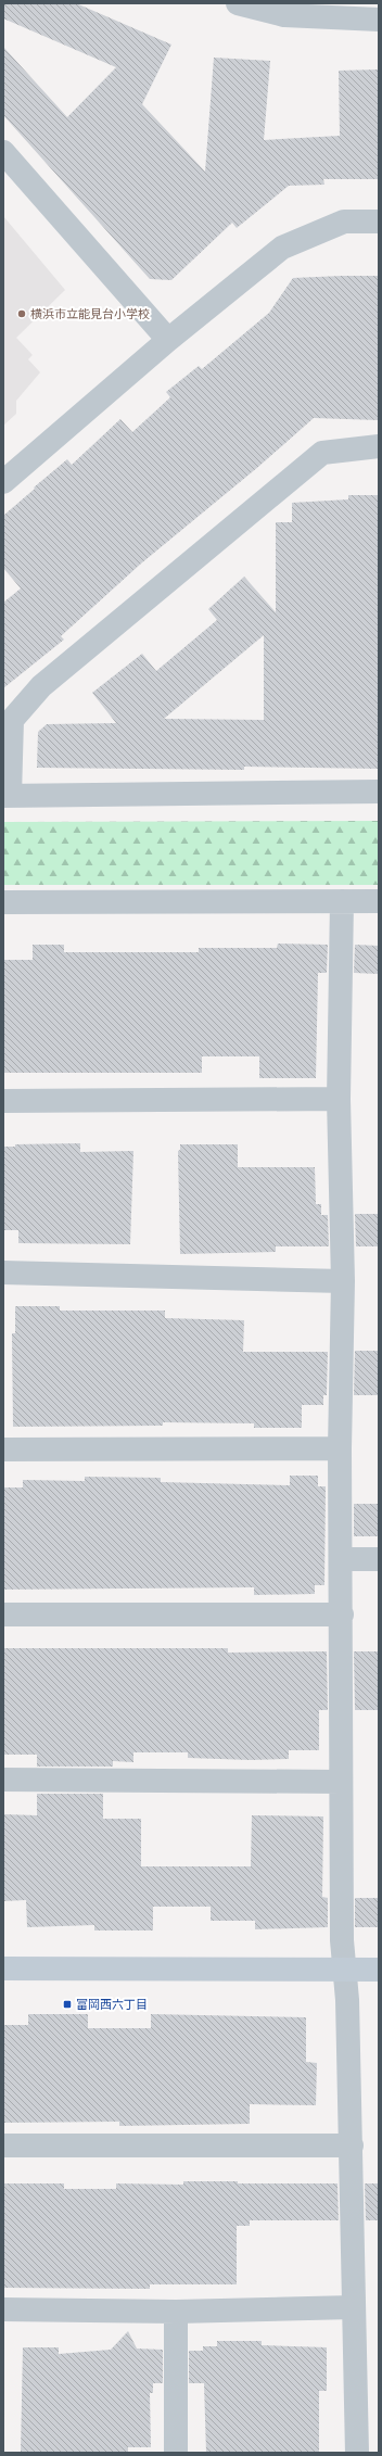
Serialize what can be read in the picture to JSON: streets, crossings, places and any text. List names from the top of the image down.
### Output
{
  "places": {
    "other": ["横浜市立能見台小学校"],
    "transit": ["富岡西六丁目"]
  }
}
